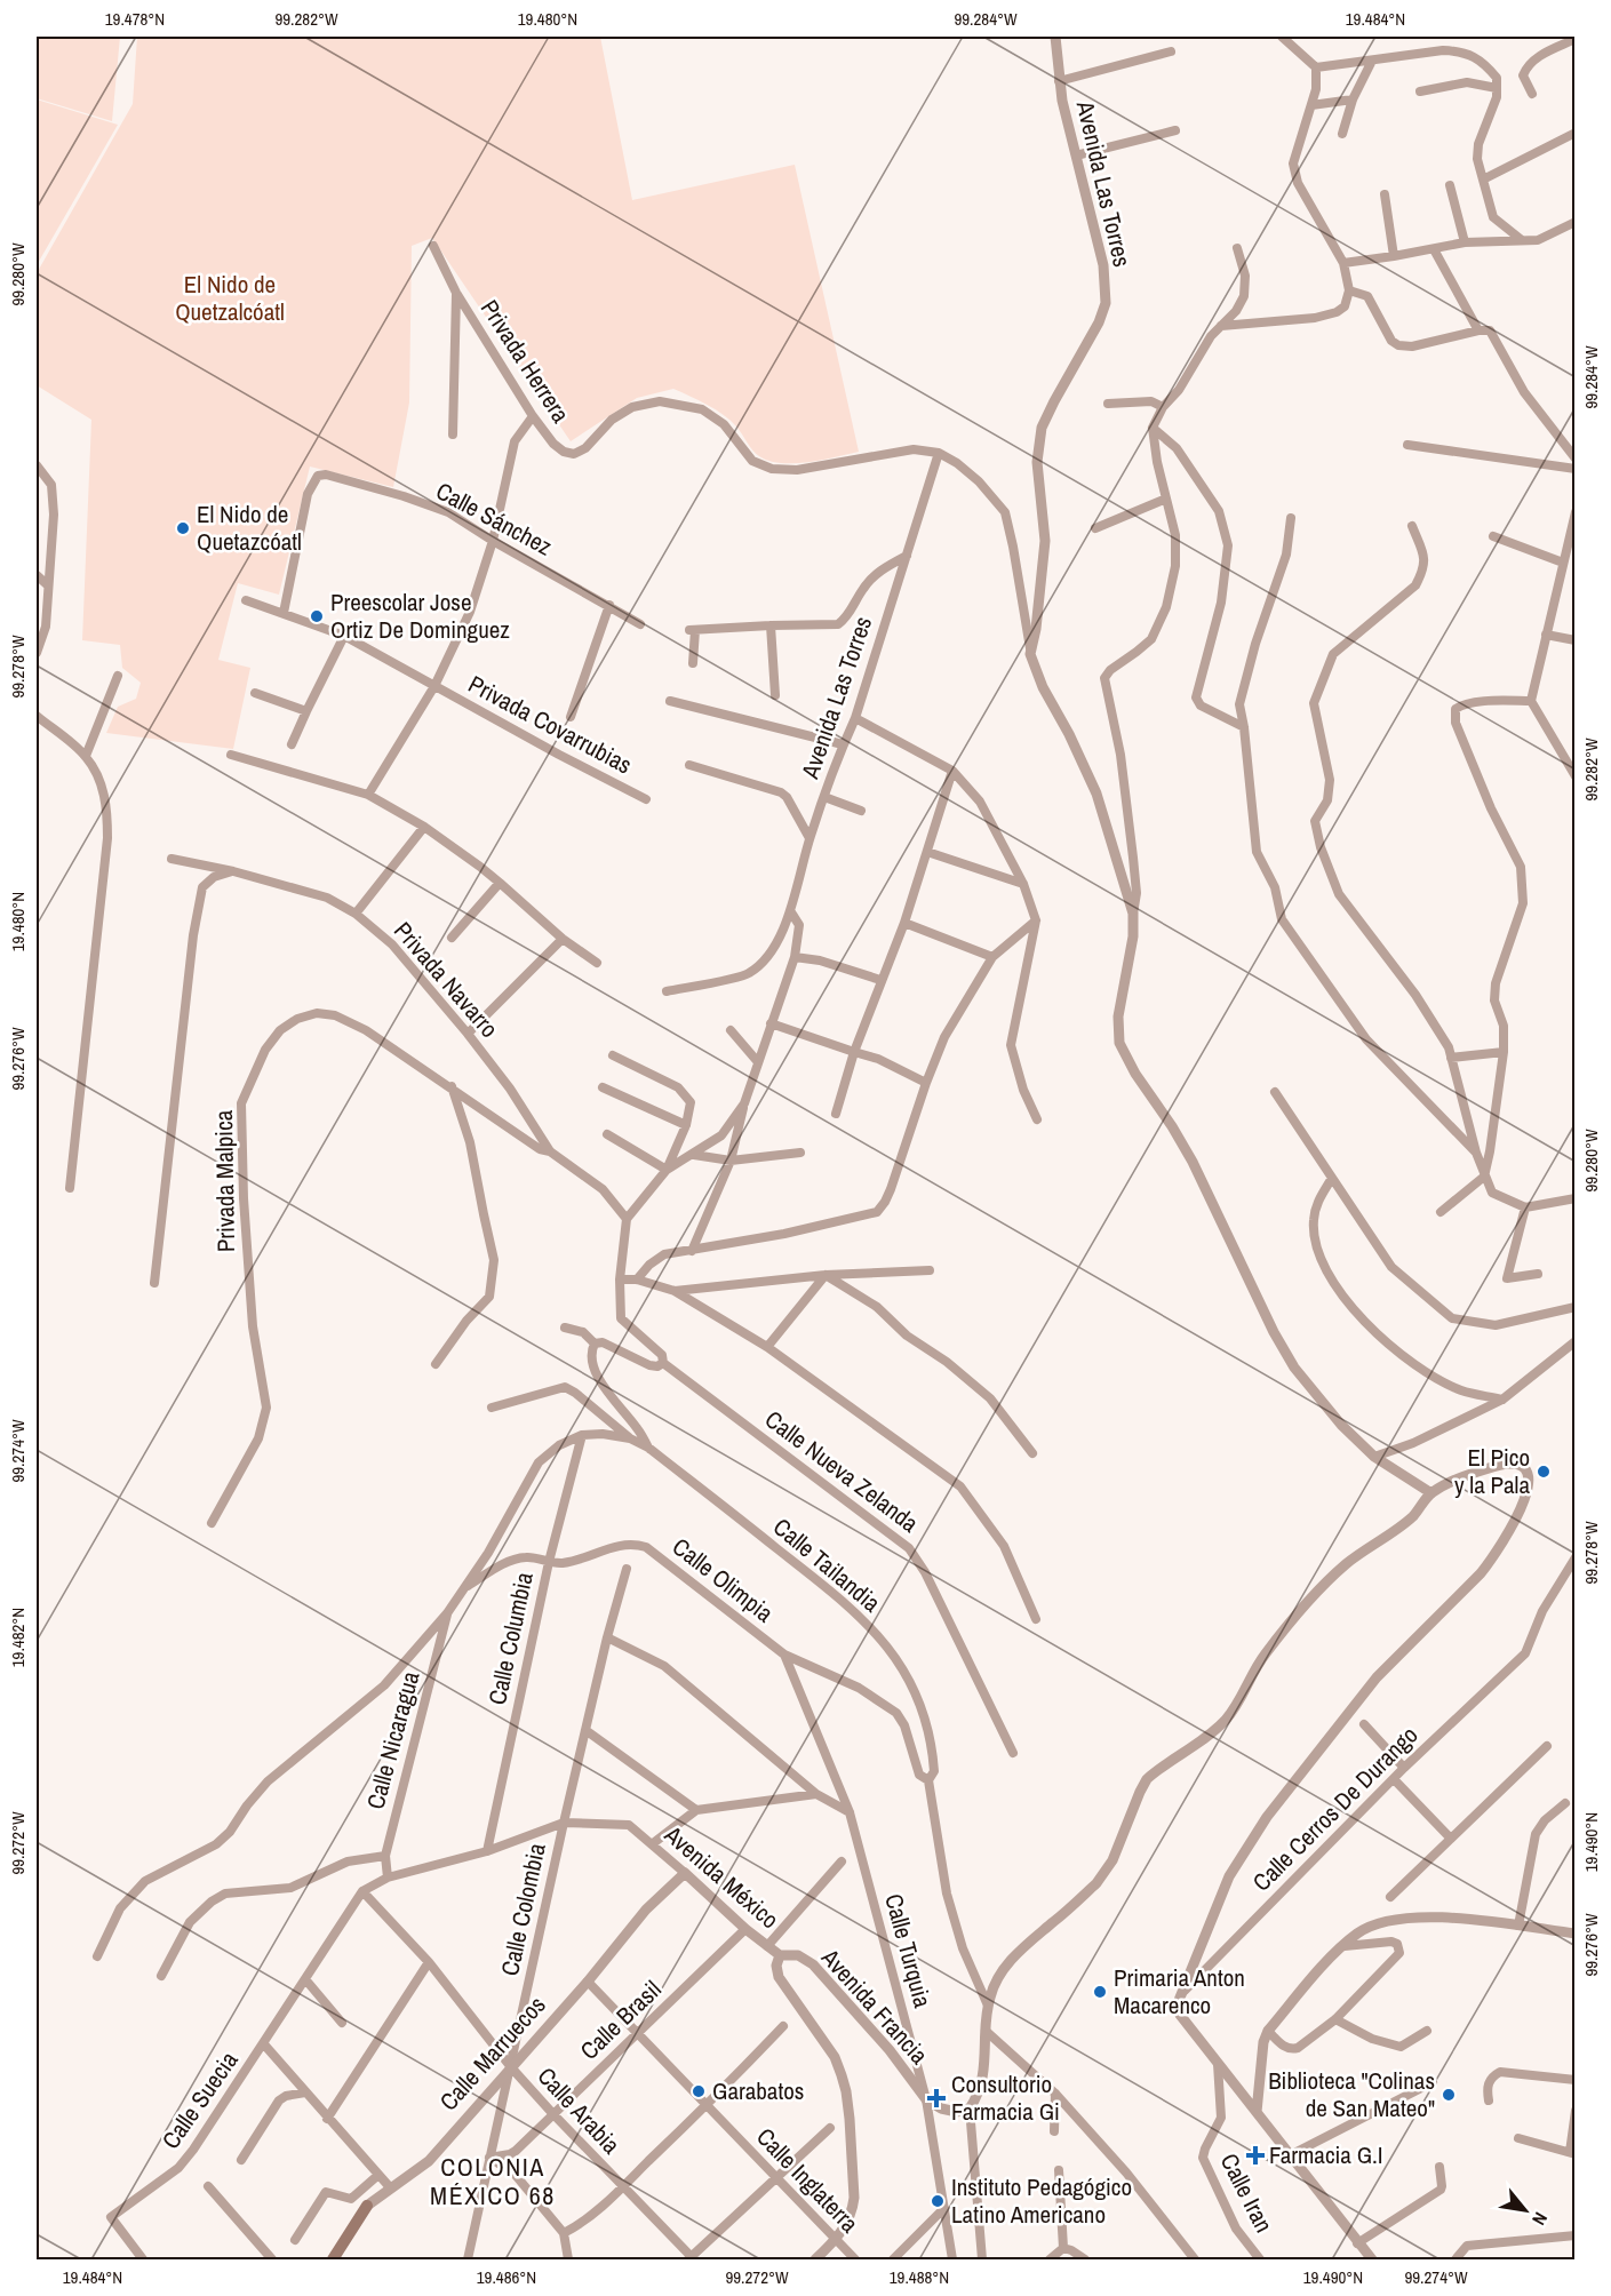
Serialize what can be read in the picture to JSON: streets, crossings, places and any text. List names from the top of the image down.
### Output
{
  "streets": {
    "main road": ["Calle Marruecos"],
    "street": [
      "Avenida Las Torres",
      "Privada Herrera",
      "Calle Sánchez",
      "Privada Covarrubias",
      "Privada Navarro",
      "Privada Malpica",
      "Calle Nueva Zelanda",
      "Calle Tailandia",
      "Calle Olimpia",
      "Calle Columbia",
      "Calle Nicaragua",
      "Calle Cerros De Durango",
      "Avenida México",
      "Calle Colombia",
      "Calle Turquia",
      "Avenida Francia",
      "Calle Brasil",
      "Calle Suecia",
      "Calle Arabia",
      "Calle Inglaterra",
      "Calle Iran"
    ]
  },
  "crossings": [
    ["Avenida Las Torres", "Privada Herrera"],
    ["Calle Sánchez", "Privada Covarrubias"],
    ["Privada Navarro", "Privada Malpica"],
    ["Calle Olimpia", "Calle Columbia"],
    ["Calle Olimpia", "Calle Turquia"],
    ["Avenida México", "Calle Colombia"],
    ["Avenida México", "Avenida Francia"],
    ["Avenida México", "Calle Brasil"],
    ["Avenida México", "Calle Marruecos"],
    ["Avenida México", "Calle Inglaterra"],
    ["Calle Colombia", "Calle Brasil"],
    ["Calle Colombia", "Calle Marruecos"],
    ["Calle Colombia", "Calle Arabia"],
    ["Calle Turquia", "Avenida Francia"],
    ["Calle Brasil", "Calle Arabia"],
    ["Calle Brasil", "Calle Inglaterra"],
    ["Calle Marruecos", "Calle Suecia"],
    ["Calle Marruecos", "Calle Arabia"],
    ["Calle Marruecos", "Calle Inglaterra"]
  ],
  "districts": ["COLONIA MÉXICO 68"],
  "parks": ["El Nido de Quetzalcóatl"],
  "places": {
    "other": [
      "El Nido de Quetazcóatl",
      "Preescolar Jose Ortiz De Dominguez",
      "El Pico y la Pala",
      "Primaria Anton Macarenco",
      "Garabatos",
      "Biblioteca \"Colinas de San Mateo\"",
      "Instituto Pedagógico Latino Americano"
    ],
    "health": ["Consultorio Farmacia Gi", "Farmacia G.I"]
  },
  "north": "bottom right",
  "coordinates": [
    "19.478°N",
    "99.282°W",
    "19.480°N",
    "99.284°W",
    "19.484°N",
    "99.280°W",
    "99.278°W",
    "99.276°W",
    "99.274°W",
    "19.482°N",
    "19.490°N",
    "99.272°W",
    "19.486°N",
    "19.488°N"
  ]
}
